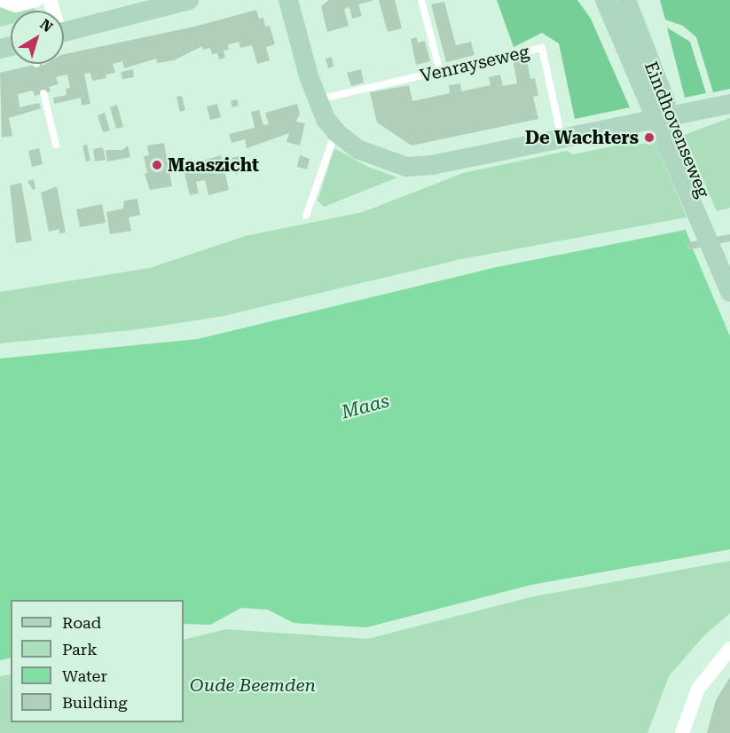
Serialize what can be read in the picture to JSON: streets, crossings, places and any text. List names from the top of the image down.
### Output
{
  "streets": {
    "street": ["Eindhovenseweg"],
    "lane": ["Venrayseweg"]
  },
  "water": ["Maas"],
  "parks": ["Oude Beemden"],
  "places": ["De Wachters", "Maaszicht"],
  "legend": [
    "Road",
    "Park",
    "Water",
    "Building"
  ],
  "north": "top right"
}
